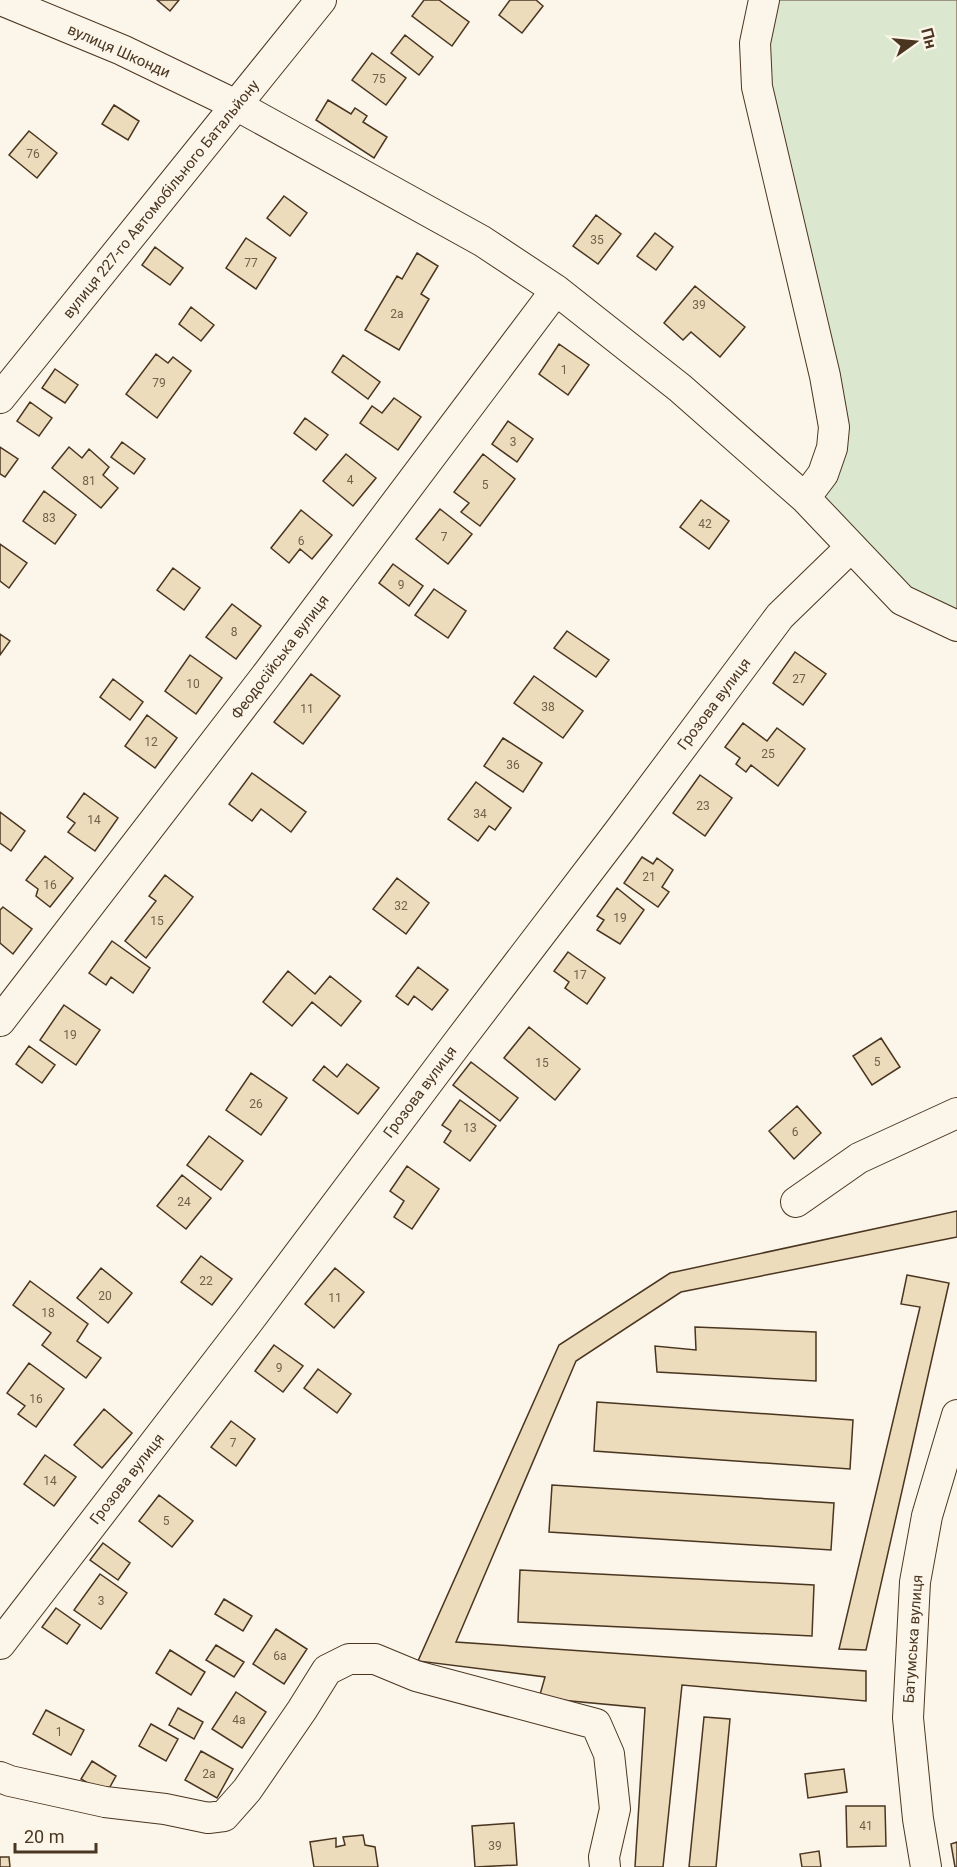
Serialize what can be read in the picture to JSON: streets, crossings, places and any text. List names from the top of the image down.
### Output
{
  "streets": {
    "street": [
      "вулиця Шконди",
      "вулиця 227-го Автомобільного Батальйону",
      "Феодосійська вулиця",
      "Грозова вулиця",
      "Батумська вулиця"
    ]
  },
  "crossings": [
    ["вулиця Шконди", "вулиця 227-го Автомобільного Батальйону"],
    ["вулиця Шконди", "Феодосійська вулиця"],
    ["вулиця Шконди", "Грозова вулиця"]
  ],
  "house_numbers": [
    "75",
    "76",
    "35",
    "77",
    "39",
    "2а",
    "1",
    "79",
    "3",
    "4",
    "81",
    "5",
    "83",
    "42",
    "7",
    "6",
    "9",
    "8",
    "27",
    "10",
    "38",
    "11",
    "12",
    "25",
    "36",
    "23",
    "34",
    "14",
    "21",
    "16",
    "32",
    "19",
    "15",
    "17",
    "19",
    "5",
    "15",
    "26",
    "13",
    "6",
    "24",
    "22",
    "20",
    "11",
    "18",
    "9",
    "16",
    "7",
    "14",
    "5",
    "3",
    "6а",
    "4а",
    "1",
    "2а",
    "41",
    "39"
  ],
  "scale_bar": "20 m",
  "north": "right"
}
